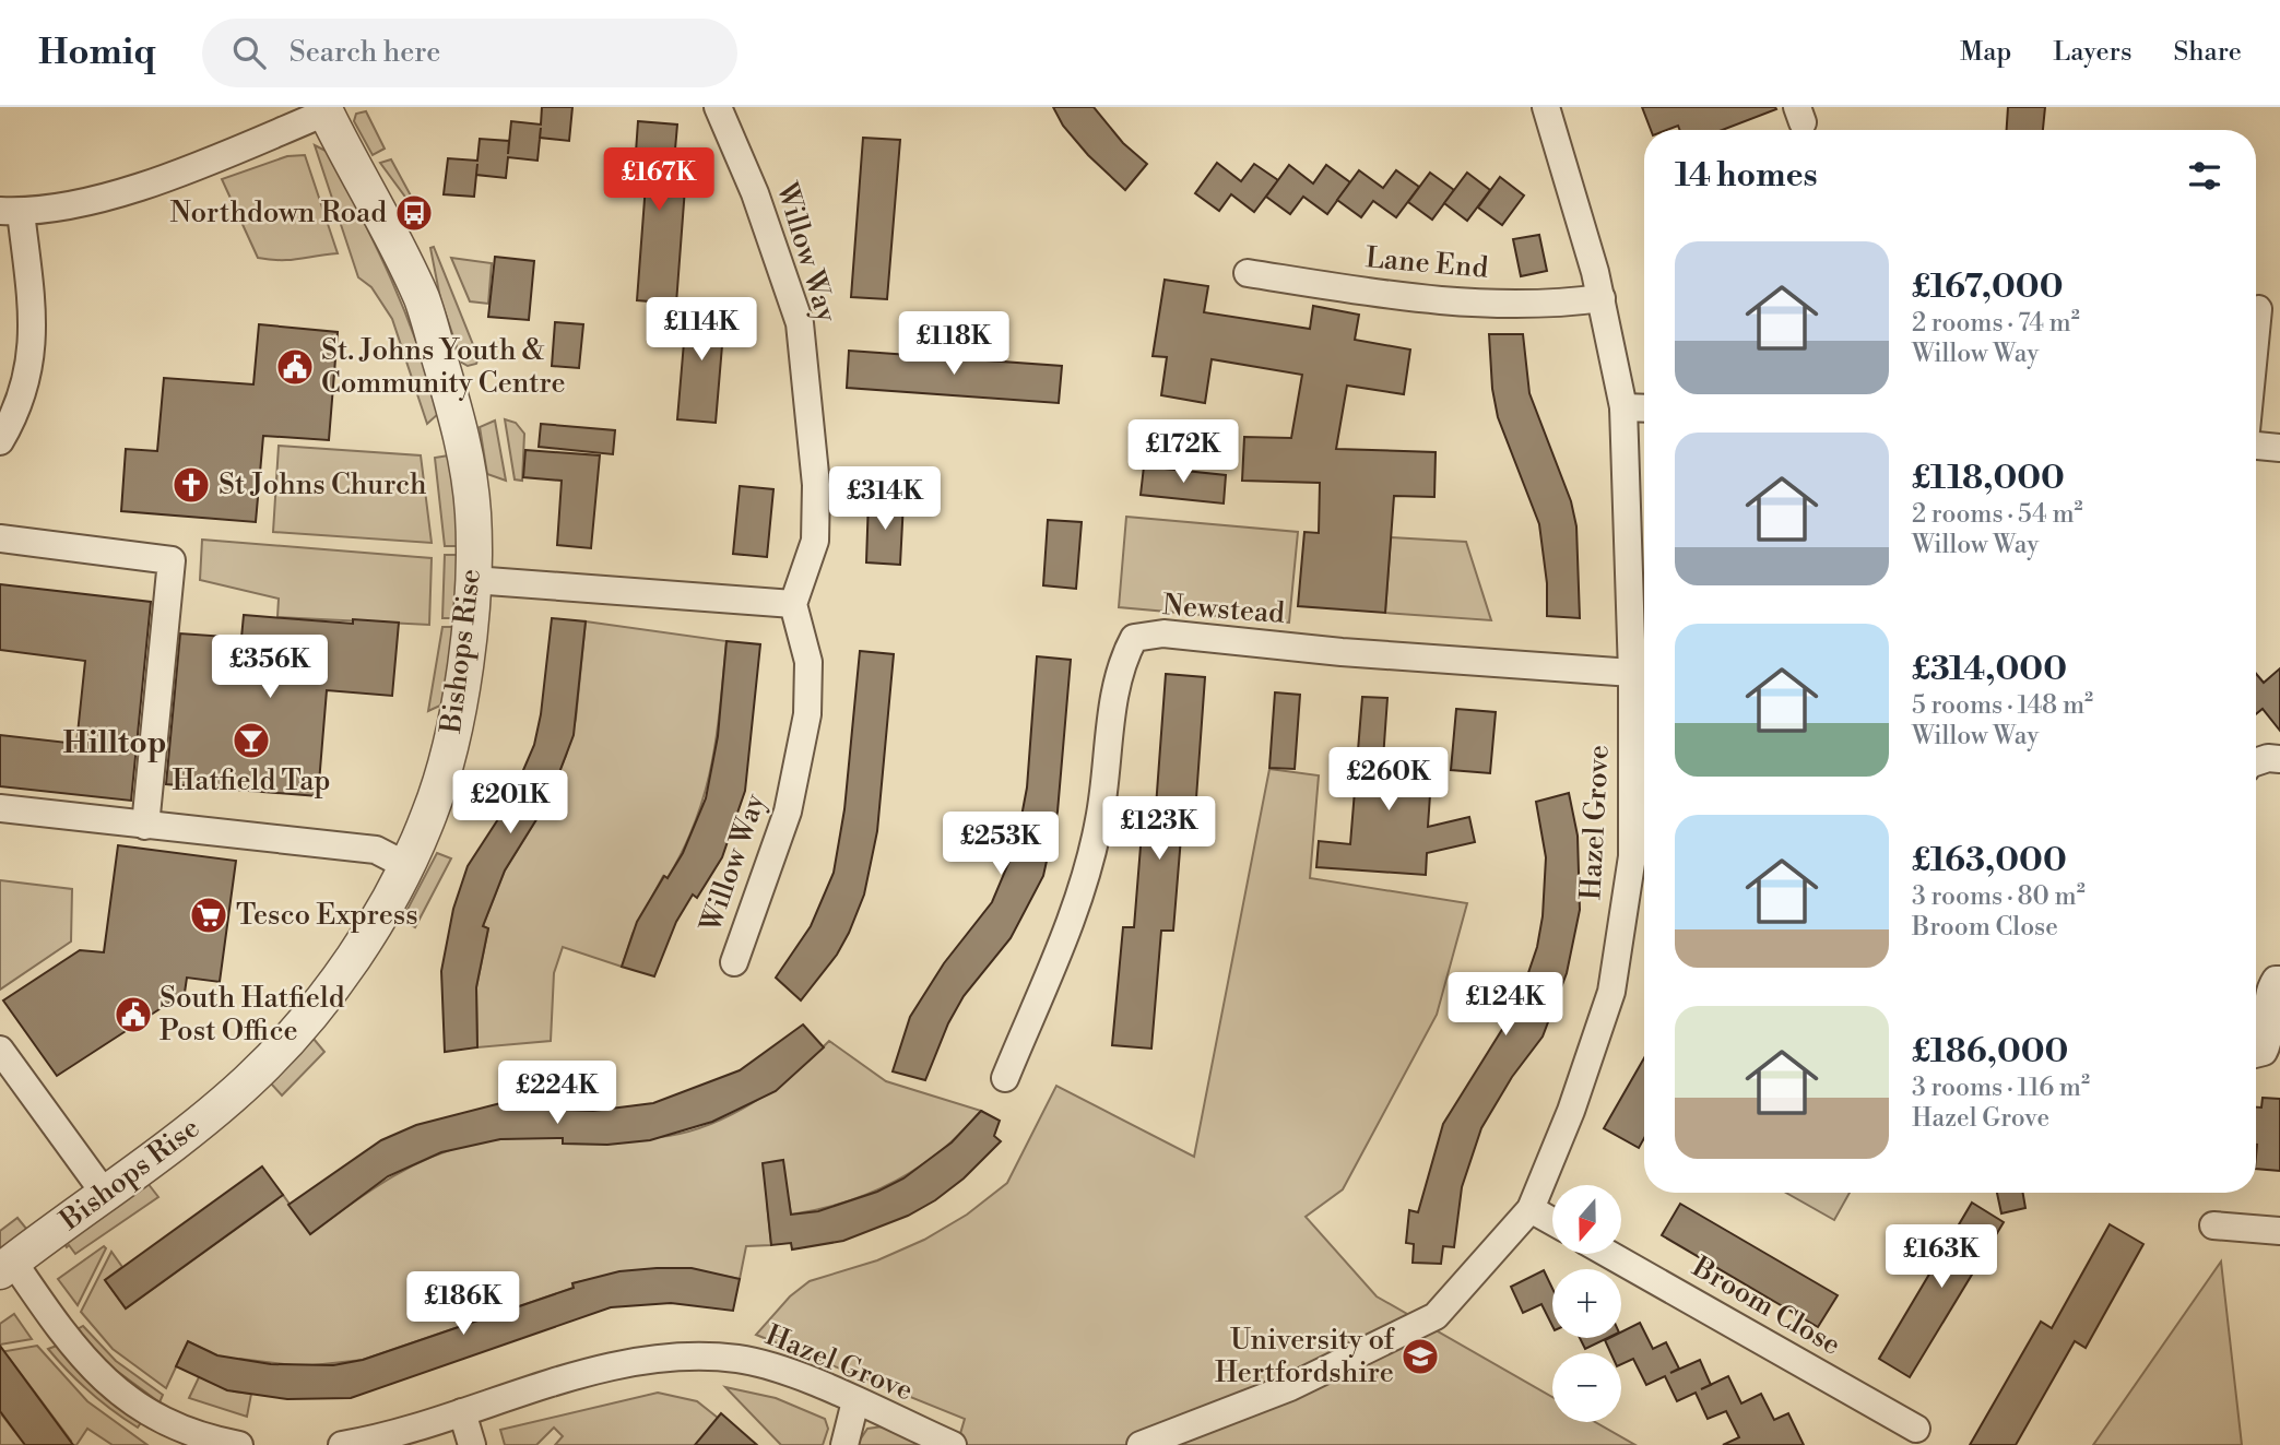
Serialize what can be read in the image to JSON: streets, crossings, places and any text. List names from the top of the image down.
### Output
{
  "streets": {
    "street": [
      "Willow Way",
      "Lane End",
      "Newstead",
      "Bishops Rise",
      "Hazel Grove",
      "Broom Close"
    ]
  },
  "crossings": [
    ["Lane End", "Hazel Grove"],
    ["Newstead", "Hazel Grove"]
  ],
  "districts": ["Hilltop"],
  "places": {
    "bus stop": ["Northdown Road"],
    "public building": ["St. Johns Youth & Community Centre", "South Hatfield Post Office"],
    "church": ["St Johns Church"],
    "bar": ["Hatfield Tap"],
    "supermarket": ["Tesco Express"],
    "school or university": ["University of Hertfordshire"]
  },
  "north": "bottom",
  "page": {
    "header": "Homiq",
    "search": "Search here",
    "nav": ["Map", "Layers", "Share"],
    "heading": "14 homes",
    "price": [
      "£167K",
      "£114K",
      "£118K",
      "£172K",
      "£314K",
      "£356K",
      "£260K",
      "£201K",
      "£123K",
      "£253K",
      "£124K",
      "£224K",
      "£163K",
      "£186K"
    ],
    "list": [
      {
        "name": "£167,000",
        "note": "2 rooms · 74 m² · Willow Way"
      },
      {
        "name": "£118,000",
        "note": "2 rooms · 54 m² · Willow Way"
      },
      {
        "name": "£314,000",
        "note": "5 rooms · 148 m² · Willow Way"
      },
      {
        "name": "£163,000",
        "note": "3 rooms · 80 m² · Broom Close"
      },
      {
        "name": "£186,000",
        "note": "3 rooms · 116 m² · Hazel Grove"
      }
    ],
    "map_buttons": ["+", "−"]
  }
}
